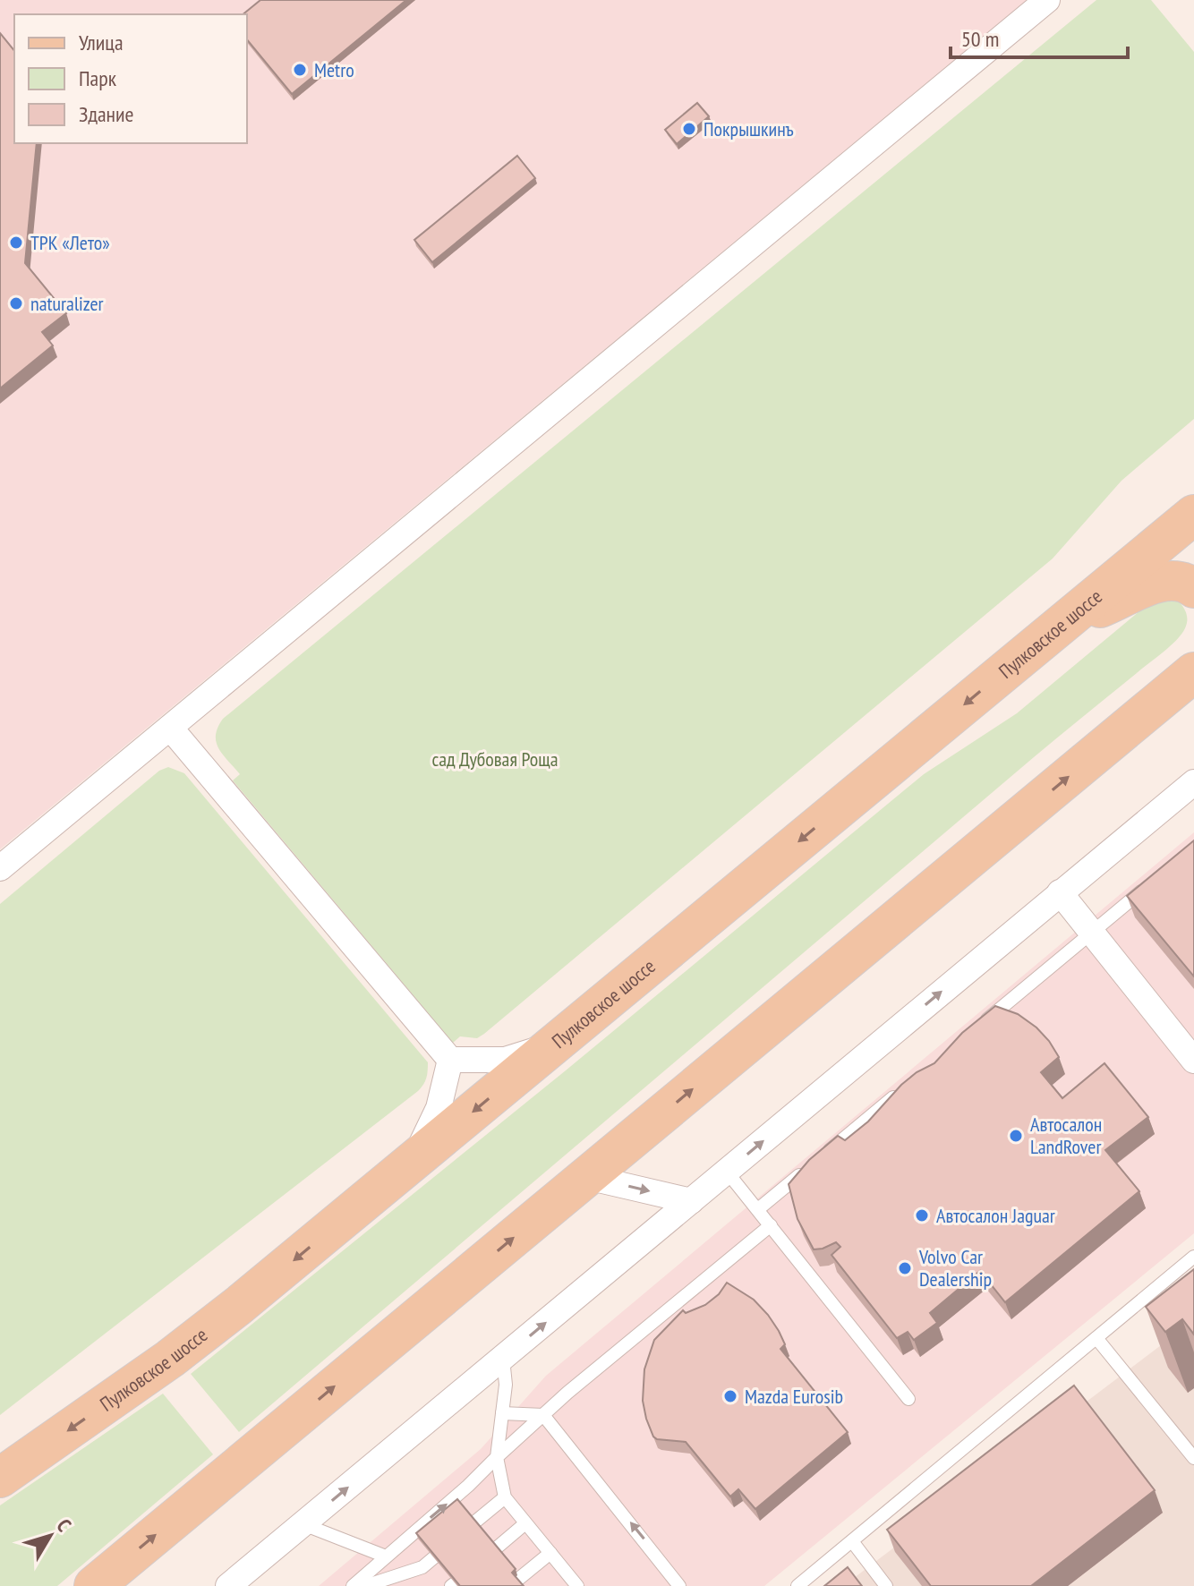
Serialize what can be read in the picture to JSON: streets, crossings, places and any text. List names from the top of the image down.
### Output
{
  "streets": {
    "main road": ["Пулковское шоссе"]
  },
  "parks": ["сад Дубовая Роща"],
  "places": [
    "Metro",
    "Покрышкинъ",
    "ТРК «Лето»",
    "naturalizer",
    "Автосалон LandRover",
    "Автосалон Jaguar",
    "Volvo Car Dealership",
    "Mazda Eurosib"
  ],
  "legend": ["Улица", "Парк", "Здание"],
  "scale_bar": "50 m",
  "north": "top right"
}
